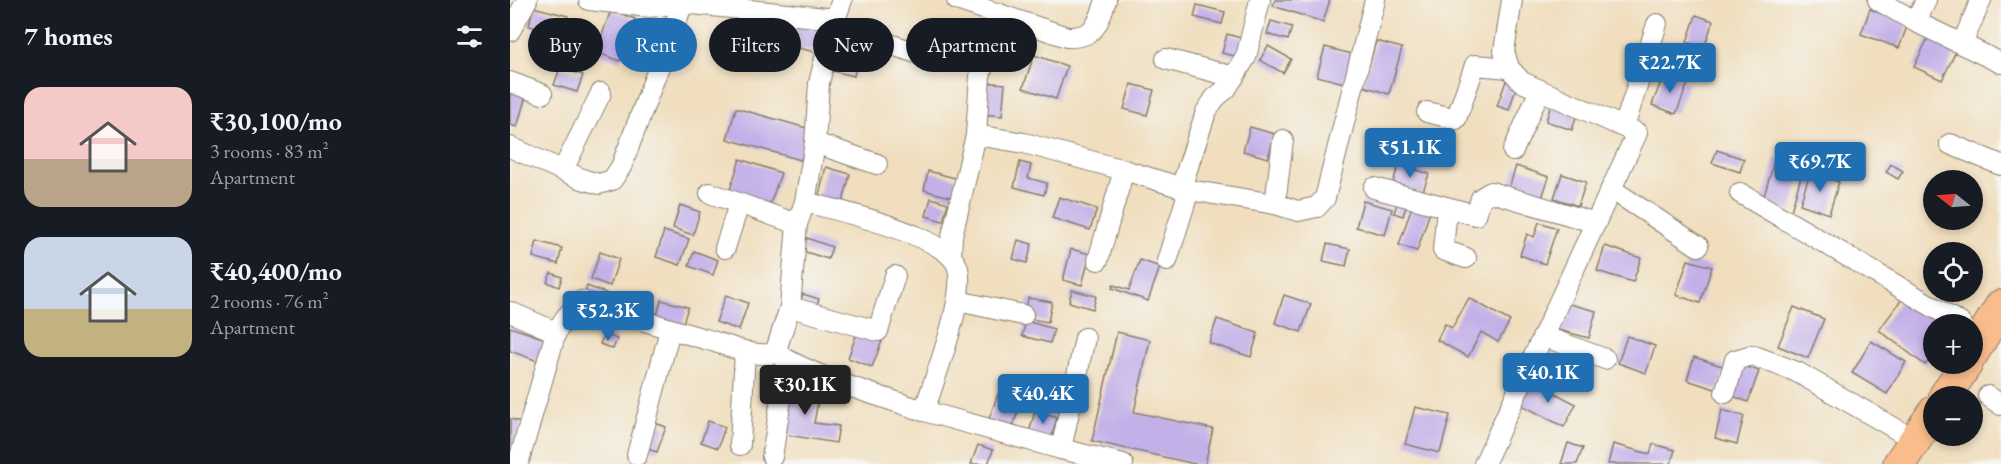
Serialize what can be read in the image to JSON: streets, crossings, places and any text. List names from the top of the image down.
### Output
{
  "north": "left",
  "page": {
    "heading": "7 homes",
    "chip": [
      "Buy",
      "Rent",
      "Filters",
      "New",
      "Apartment"
    ],
    "price": [
      "₹22.7K",
      "₹51.1K",
      "₹69.7K",
      "₹52.3K",
      "₹40.1K",
      "₹30.1K",
      "₹40.4K"
    ],
    "list": [
      {
        "name": "₹30,100/mo",
        "note": "3 rooms · 83 m² · Apartment"
      },
      {
        "name": "₹40,400/mo",
        "note": "2 rooms · 76 m² · Apartment"
      }
    ],
    "map_buttons": ["+", "−"]
  }
}
